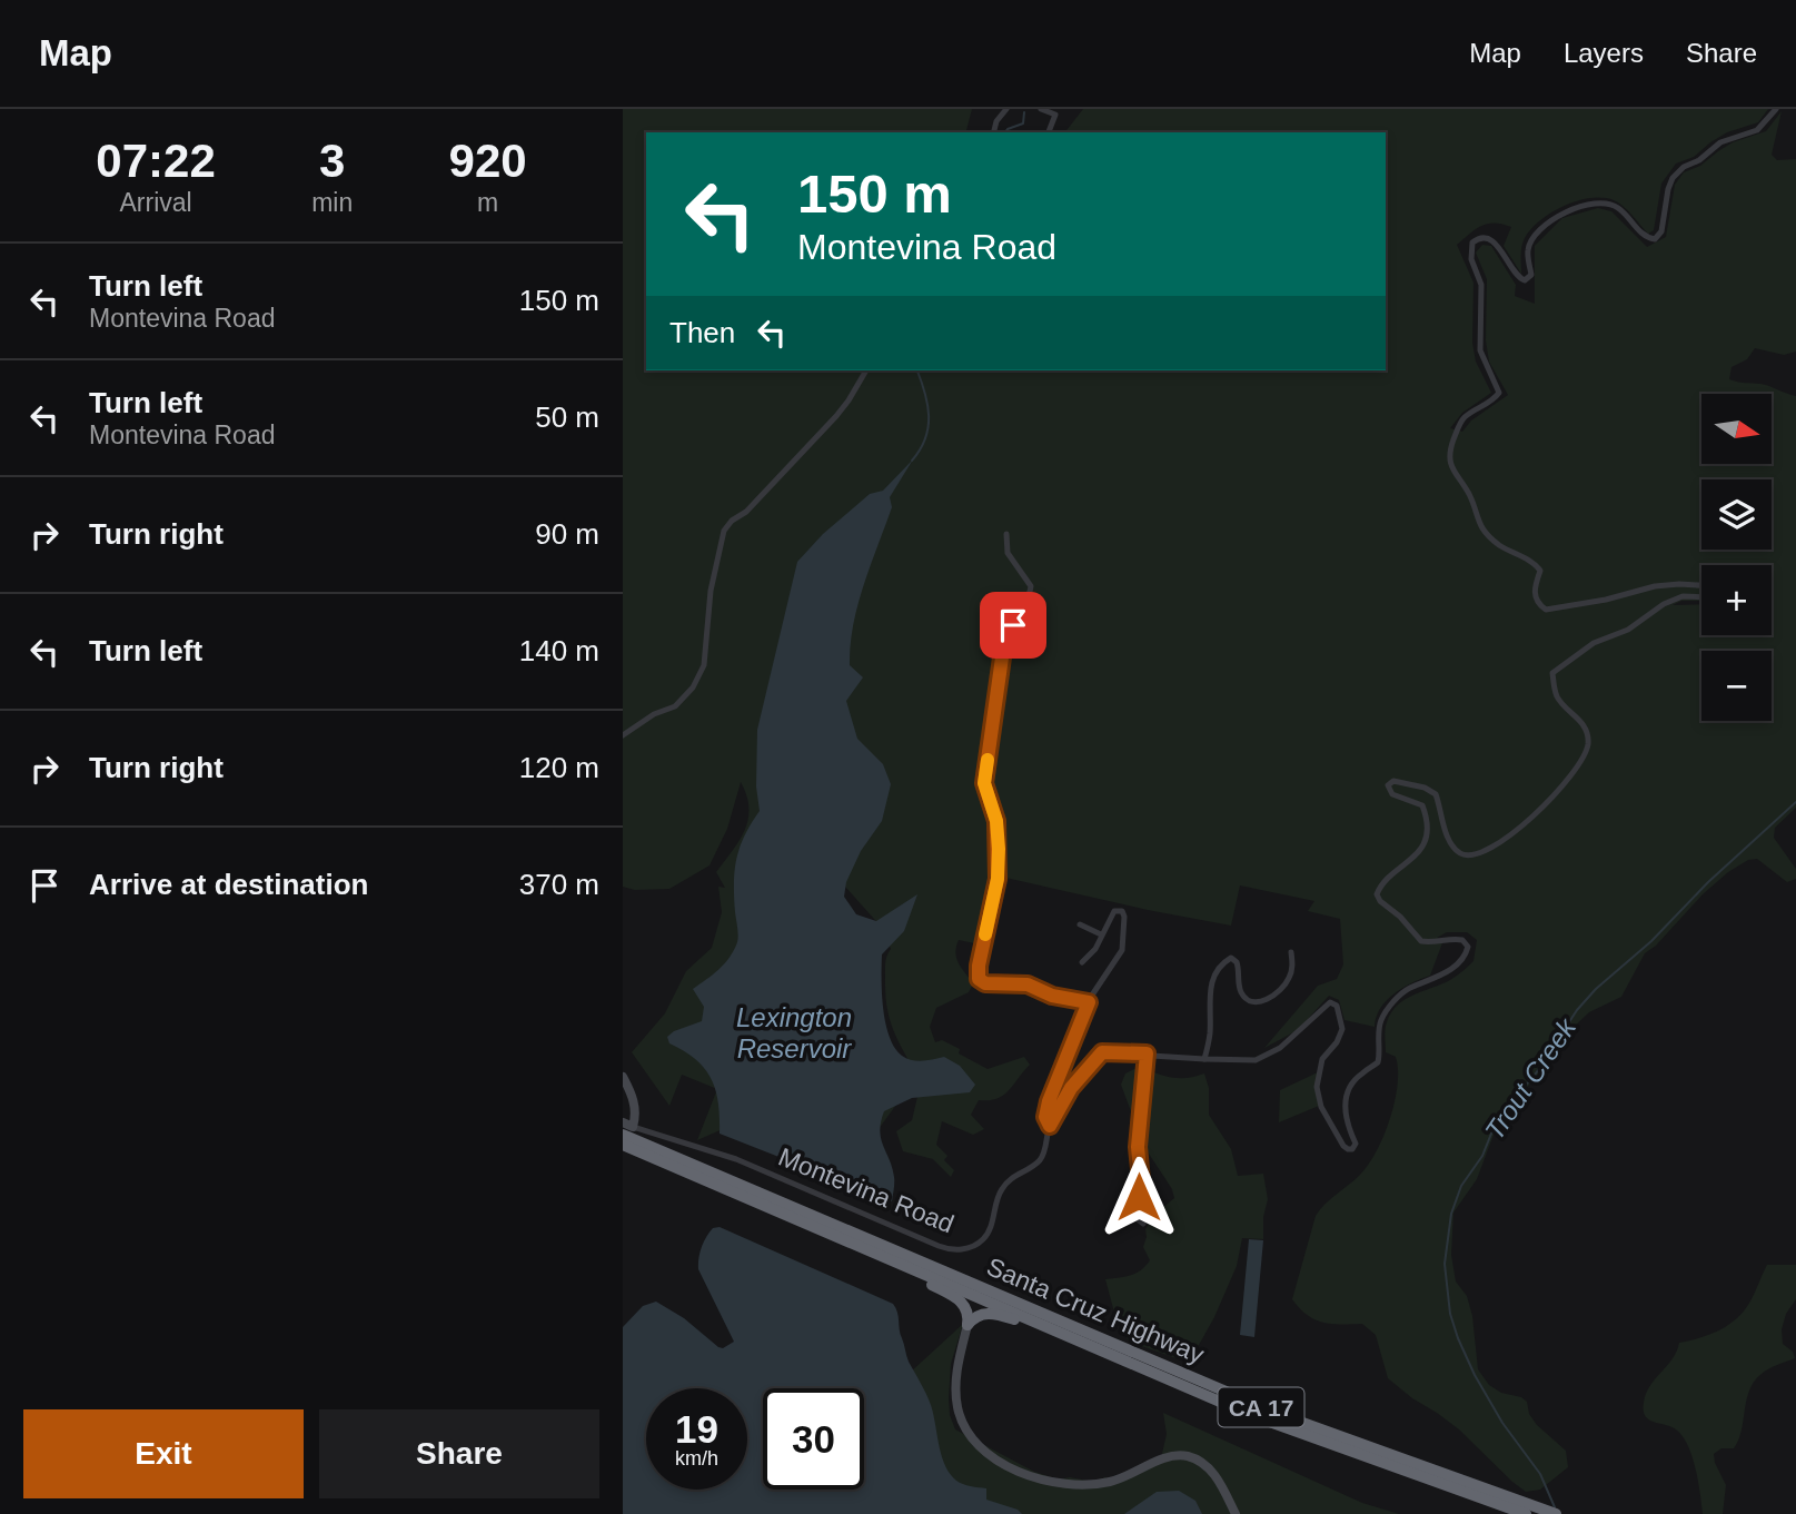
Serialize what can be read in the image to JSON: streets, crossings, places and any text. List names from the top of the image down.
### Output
{
  "streets": {
    "highway": ["Santa Cruz Highway", "CA 17"],
    "street": ["Montevina Road"]
  },
  "crossings": [
    ["Montevina Road", "Santa Cruz Highway"]
  ],
  "water": ["Lexington Reservoir", "Trout Creek"],
  "north": "right",
  "page": {
    "header": "Map",
    "nav": ["Map", "Layers", "Share"],
    "eta": [
      "07:22",
      "Arrival",
      "3",
      "min",
      "920",
      "m"
    ],
    "turn": ["150 m", "Montevina Road"],
    "list": [
      {
        "name": "Turn left",
        "note": "Montevina Road",
        "value": "150 m"
      },
      {
        "name": "Turn left",
        "note": "Montevina Road",
        "value": "50 m"
      },
      {
        "name": "Turn right",
        "value": "90 m"
      },
      {
        "name": "Turn left",
        "value": "140 m"
      },
      {
        "name": "Turn right",
        "value": "120 m"
      },
      {
        "name": "Arrive at destination",
        "value": "370 m"
      }
    ],
    "then": "Then",
    "map_buttons": ["+", "−"],
    "speed": "19 km/h",
    "limit": "30",
    "buttons": ["Exit", "Share"]
  }
}
